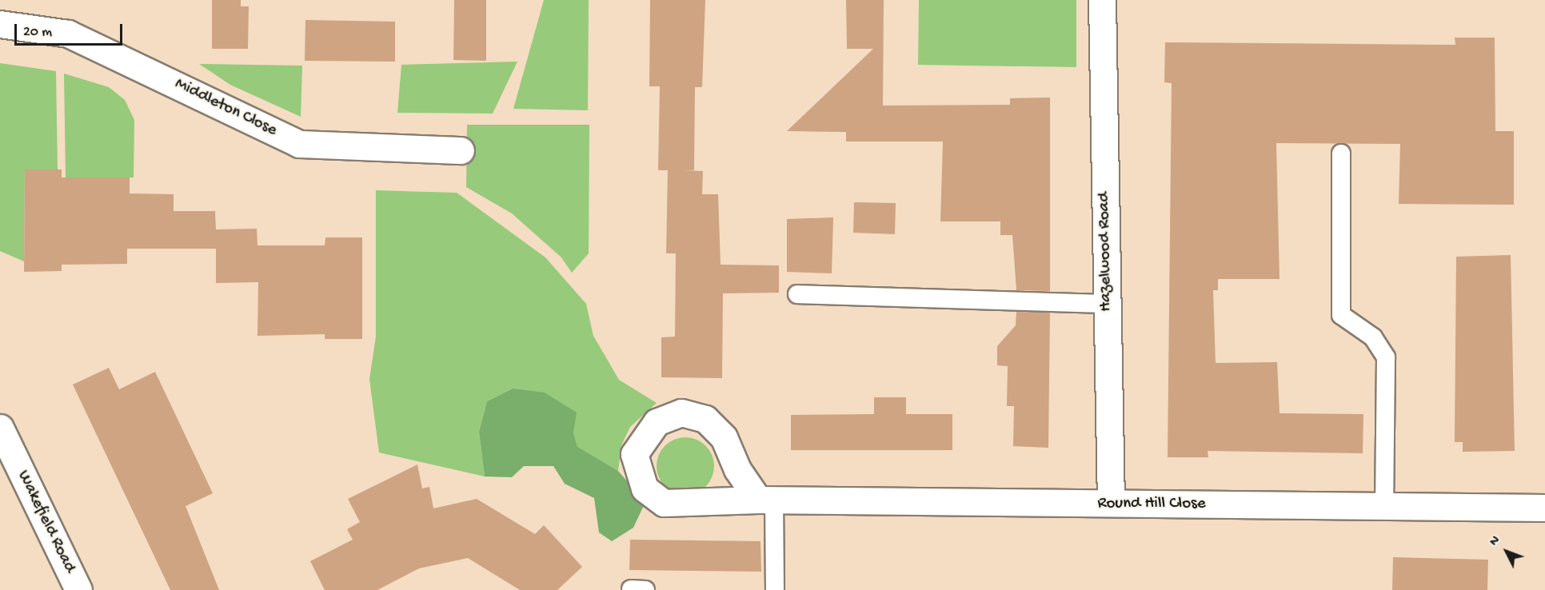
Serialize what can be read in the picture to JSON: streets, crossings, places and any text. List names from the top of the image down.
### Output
{
  "streets": {
    "street": [
      "Middleton Close",
      "Hazelwood Road",
      "Round Hill Close",
      "Wakefield Road"
    ]
  },
  "crossings": [
    ["Hazelwood Road", "Round Hill Close"]
  ],
  "scale_bar": "20 m",
  "north": "top left"
}
